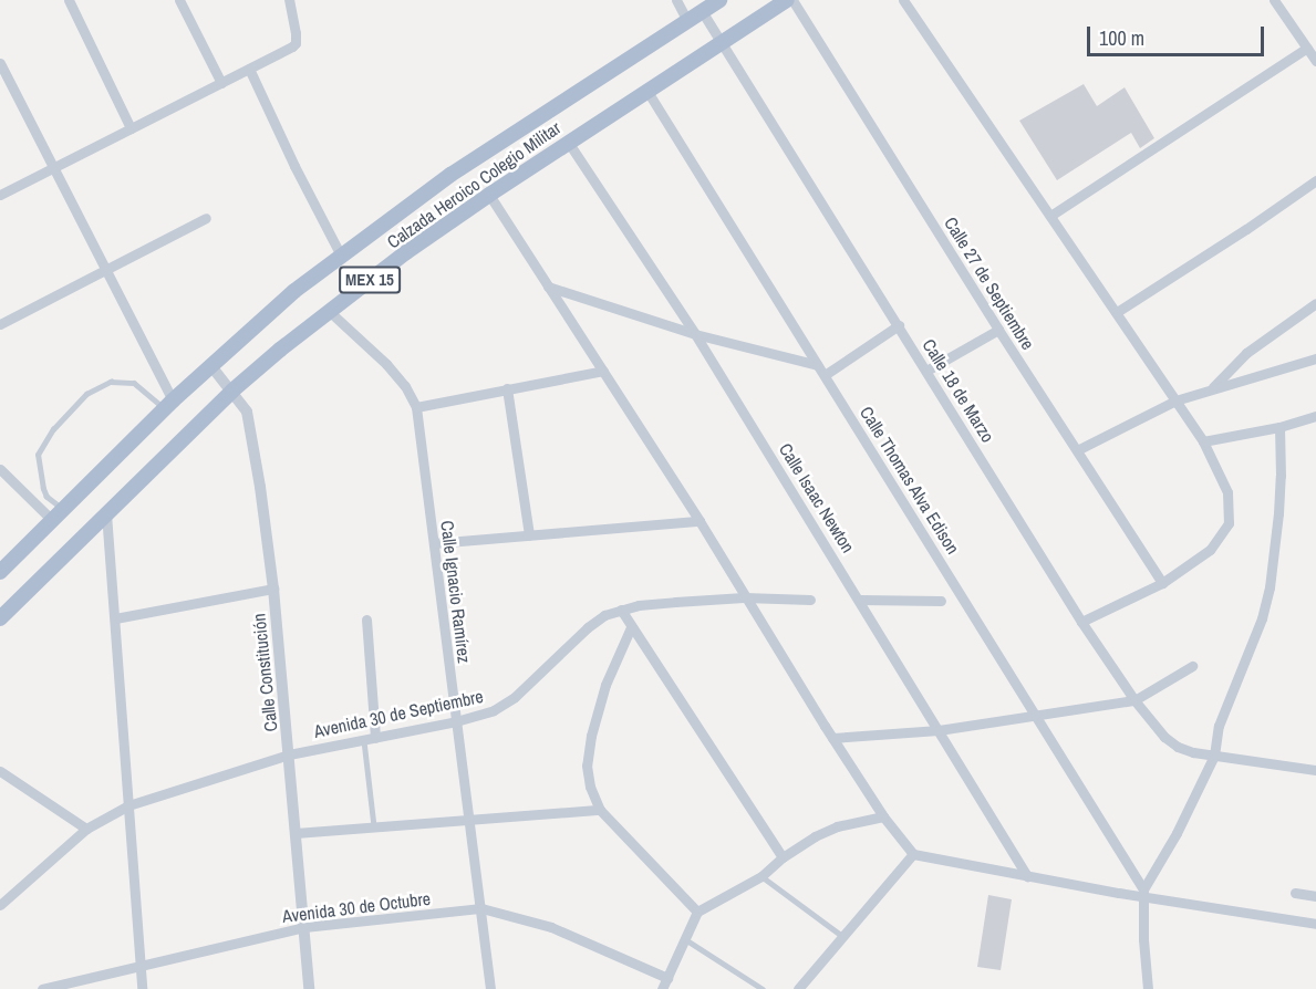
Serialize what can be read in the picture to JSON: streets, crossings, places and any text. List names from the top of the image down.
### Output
{
  "streets": {
    "main road": ["Calzada Heroico Colegio Militar", "MEX 15"],
    "street": [
      "Calle 27 de Septiembre",
      "Calle 18 de Marzo",
      "Calle Thomas Alva Edison",
      "Calle Isaac Newton",
      "Calle Ignacio Ramírez",
      "Calle Constitución",
      "Avenida 30 de Septiembre",
      "Avenida 30 de Octubre"
    ]
  },
  "crossings": [
    ["Calzada Heroico Colegio Militar", "Calle 18 de Marzo"],
    ["Calzada Heroico Colegio Militar", "Calle Thomas Alva Edison"],
    ["Calzada Heroico Colegio Militar", "Calle Isaac Newton"],
    ["Calzada Heroico Colegio Militar", "Calle Ignacio Ramírez"],
    ["Calzada Heroico Colegio Militar", "Calle Constitución"],
    ["Calle Ignacio Ramírez", "Avenida 30 de Septiembre"],
    ["Calle Ignacio Ramírez", "Avenida 30 de Octubre"],
    ["Calle Constitución", "Avenida 30 de Septiembre"],
    ["Calle Constitución", "Avenida 30 de Octubre"]
  ],
  "scale_bar": "100 m"
}
